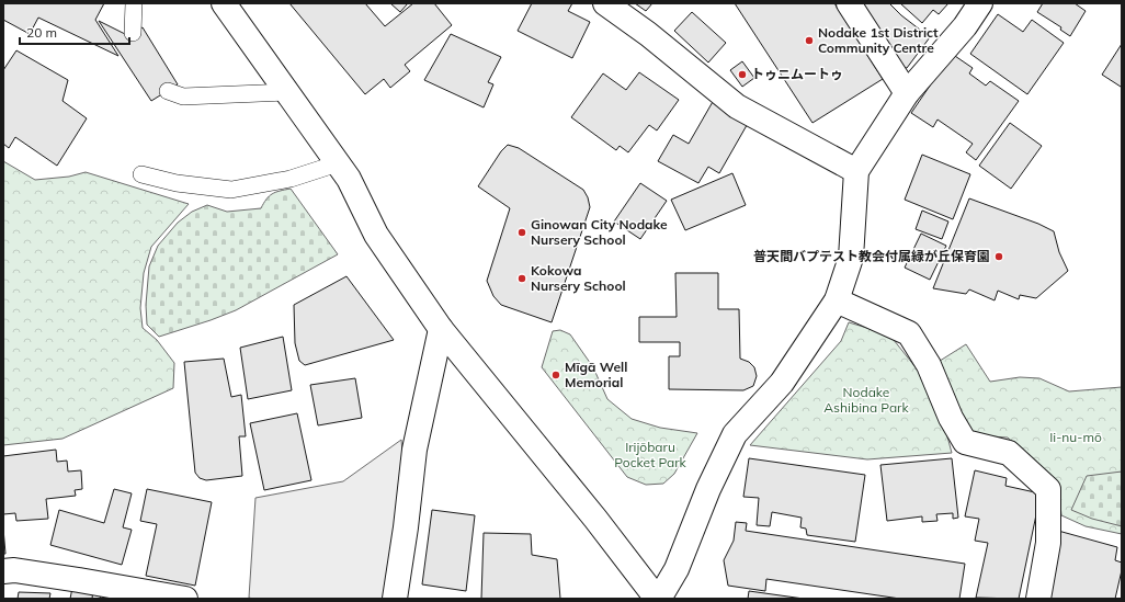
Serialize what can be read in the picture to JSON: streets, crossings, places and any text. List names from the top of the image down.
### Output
{
  "parks": ["Nodake Ashibina Park", "Ii-nu-mō", "Irijōbaru Pocket Park"],
  "places": [
    "Nodake 1st District Community Centre",
    "トゥニムートゥ",
    "Ginowan City Nodake Nursery School",
    "普天間バプテスト教会付属緑が丘保育園",
    "Kokowa Nursery School",
    "Mīgā Well Memorial"
  ],
  "scale_bar": "20 m"
}
